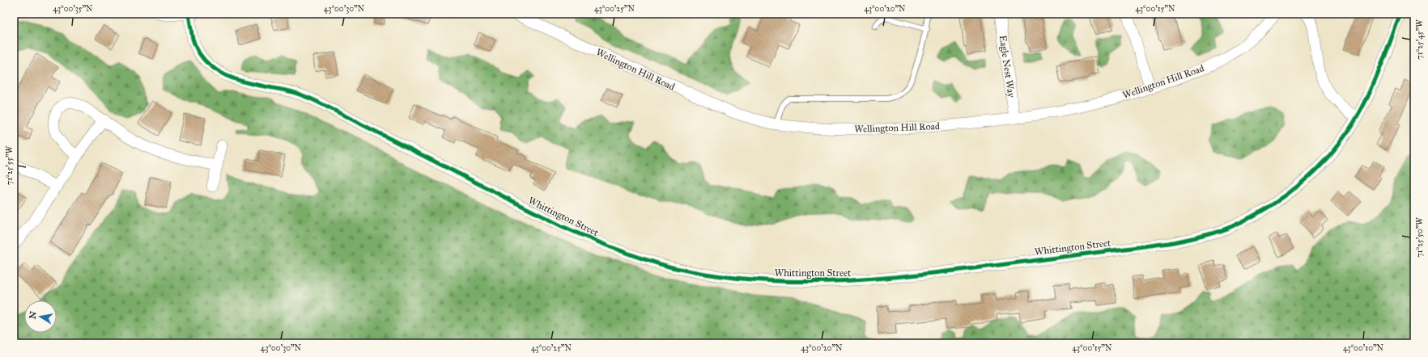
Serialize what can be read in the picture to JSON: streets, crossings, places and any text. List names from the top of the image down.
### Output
{
  "streets": {
    "street": ["Eagle Nest Way", "Wellington Hill Road", "Whittington Street"]
  },
  "crossings": [
    ["Eagle Nest Way", "Wellington Hill Road"]
  ],
  "north": "left",
  "coordinates": [
    "43°00'35\"N",
    "43°00'30\"N",
    "43°00'25\"N",
    "43°00'20\"N",
    "43°00'15\"N",
    "71°25'45\"W",
    "71°25'55\"W",
    "71°25'50\"W",
    "43°00'10\"N"
  ]
}
